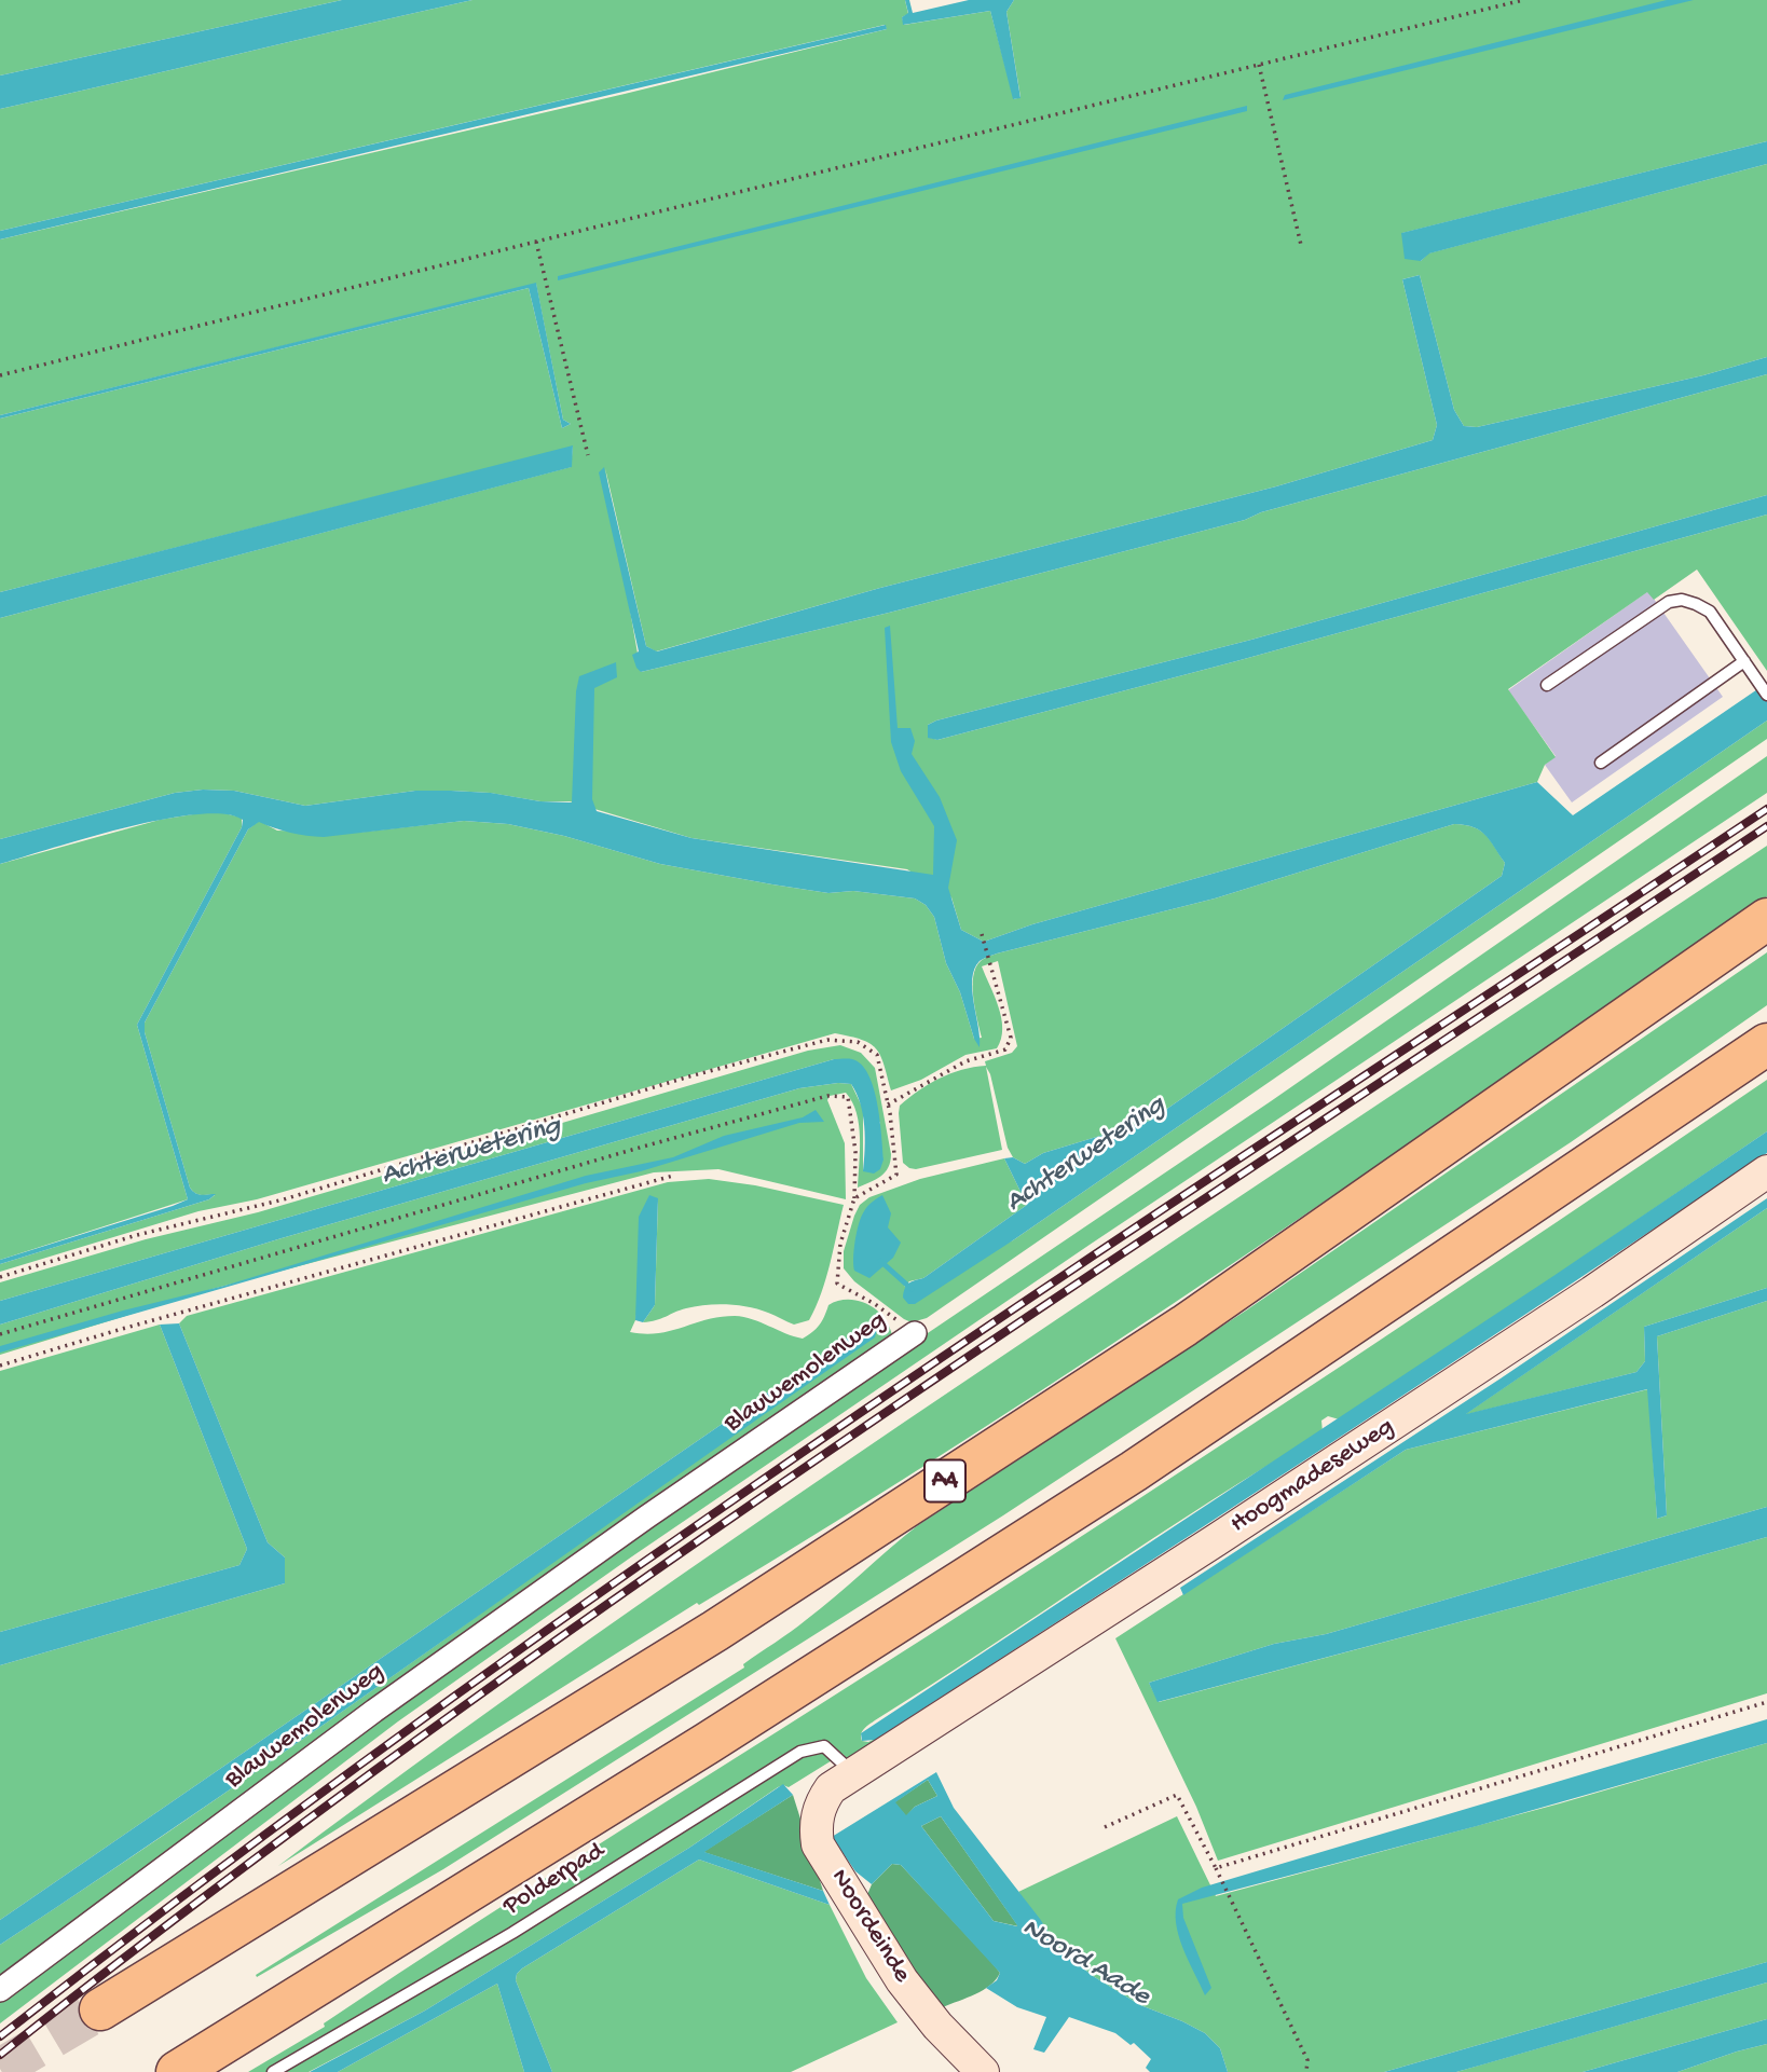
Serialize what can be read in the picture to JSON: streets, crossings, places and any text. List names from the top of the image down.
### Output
{
  "streets": {
    "highway": ["A4"],
    "street": ["Blauwemolenweg", "Hoogmadeseweg", "Noordeinde"],
    "lane": ["Polderpad"]
  },
  "crossings": [
    ["Hoogmadeseweg", "Polderpad"],
    ["Hoogmadeseweg", "Noordeinde"],
    ["Polderpad", "Noordeinde"]
  ],
  "water": ["Achterwetering", "Noord Aade"]
}
